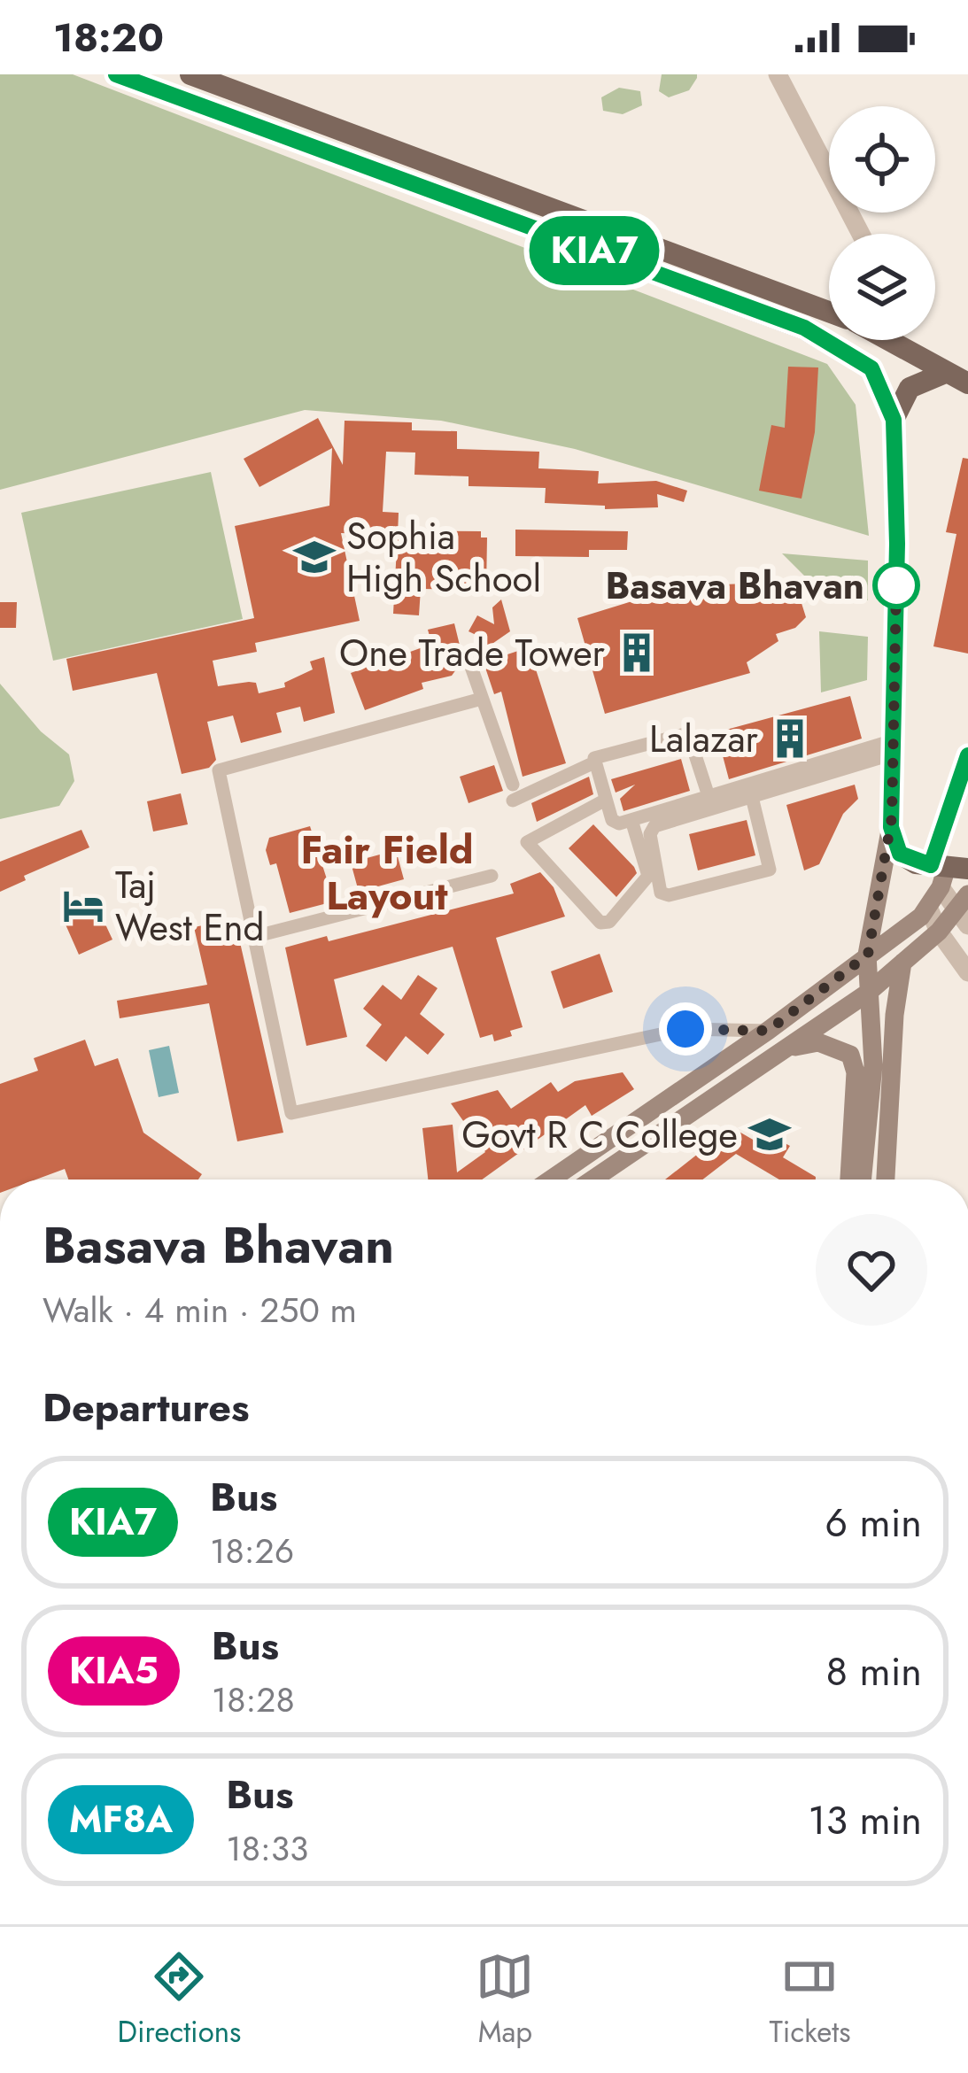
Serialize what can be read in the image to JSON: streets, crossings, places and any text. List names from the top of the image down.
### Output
{
  "districts": ["Fair Field Layout"],
  "places": {
    "school or university": ["Sophia High School", "Govt R C College"],
    "other": ["Basava Bhavan"],
    "building": ["One Trade Tower", "Lalazar"],
    "hotel": ["Taj West End"]
  },
  "lines": ["bus line KIA7"],
  "page": {
    "status": "18:20",
    "on_map": "KIA7",
    "heading": [
      ["Basava Bhavan", "Walk · 4 min · 250 m"],
      "Departures"
    ],
    "list": [
      {
        "mark": "KIA7",
        "name": "Bus",
        "note": "18:26",
        "value": "6 min"
      },
      {
        "mark": "KIA5",
        "name": "Bus",
        "note": "18:28",
        "value": "8 min"
      },
      {
        "mark": "MF8A",
        "name": "Bus",
        "note": "18:33",
        "value": "13 min"
      }
    ],
    "tabs": ["Directions", "Map", "Tickets"]
  }
}
